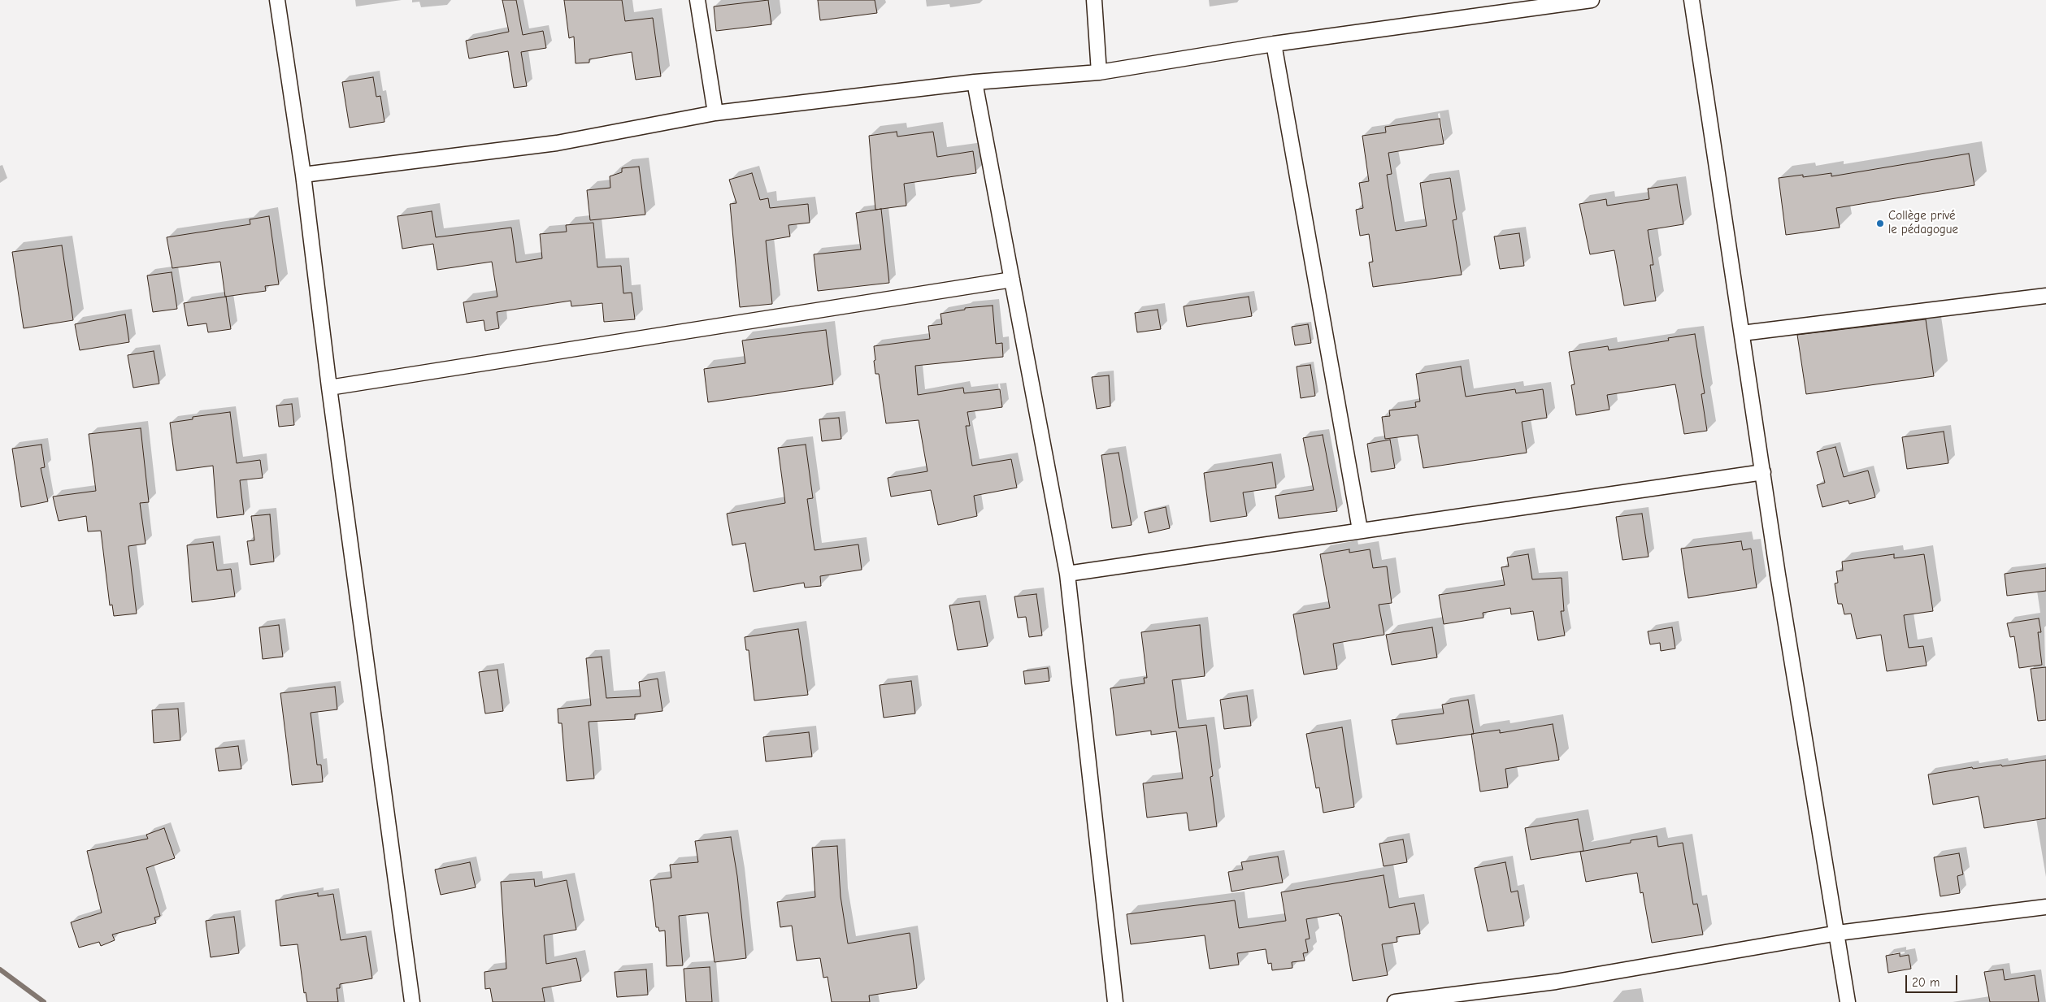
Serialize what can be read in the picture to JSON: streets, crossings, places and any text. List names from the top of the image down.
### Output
{
  "places": ["Collège privé le pédagogue"],
  "scale_bar": "20 m"
}
